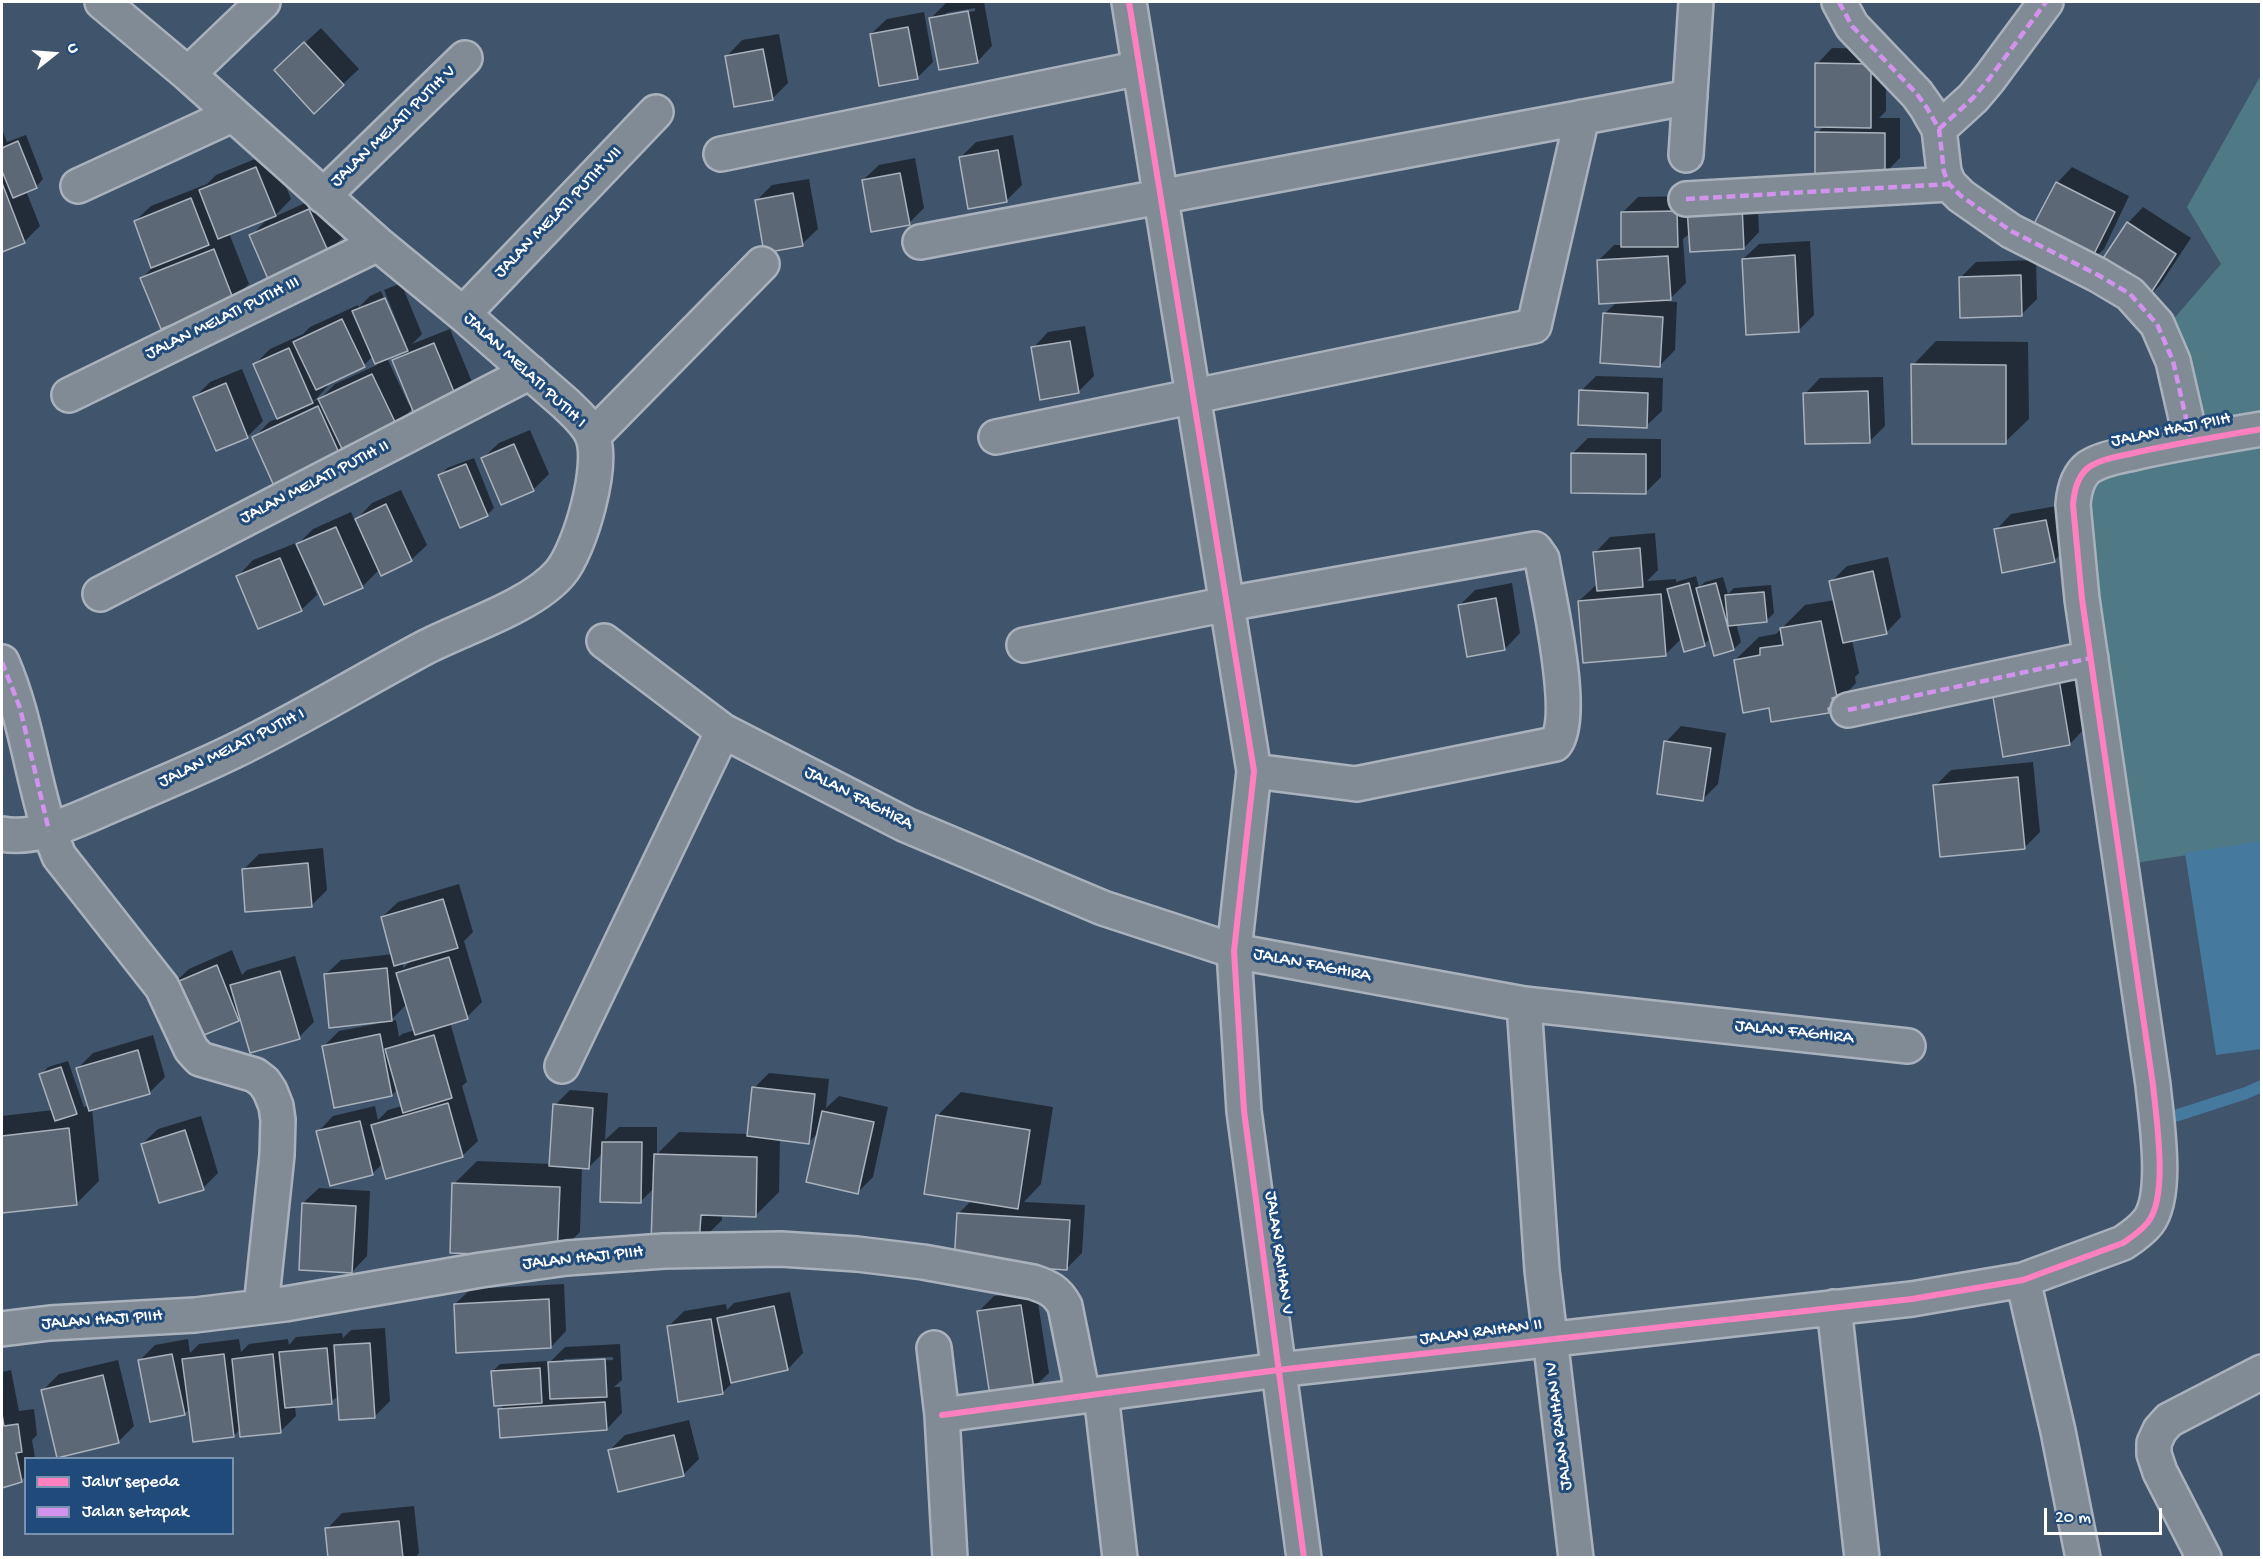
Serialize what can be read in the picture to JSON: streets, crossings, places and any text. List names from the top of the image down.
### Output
{
  "streets": {
    "street": [
      "JALAN MELATI PUTIH V",
      "JALAN MELATI PUTIH VII",
      "JALAN MELATI PUTIH III",
      "JALAN MELATI PUTIH I",
      "JALAN HAJI PIIH",
      "JALAN MELATI PUTIH II",
      "JALAN FAGHIRA",
      "JALAN RAIHAN V",
      "JALAN RAIHAN II",
      "JALAN RAIHAN IV"
    ]
  },
  "crossings": [
    ["JALAN MELATI PUTIH V", "JALAN MELATI PUTIH I"],
    ["JALAN MELATI PUTIH VII", "JALAN MELATI PUTIH I"],
    ["JALAN MELATI PUTIH III", "JALAN MELATI PUTIH I"],
    ["JALAN MELATI PUTIH I", "JALAN MELATI PUTIH II"],
    ["JALAN HAJI PIIH", "JALAN RAIHAN II"],
    ["JALAN FAGHIRA", "JALAN RAIHAN V"],
    ["JALAN FAGHIRA", "JALAN RAIHAN IV"],
    ["JALAN RAIHAN V", "JALAN RAIHAN II"],
    ["JALAN RAIHAN II", "JALAN RAIHAN IV"]
  ],
  "legend": ["Jalur sepeda", "Jalan setapak"],
  "scale_bar": "20 m",
  "north": "right"
}
